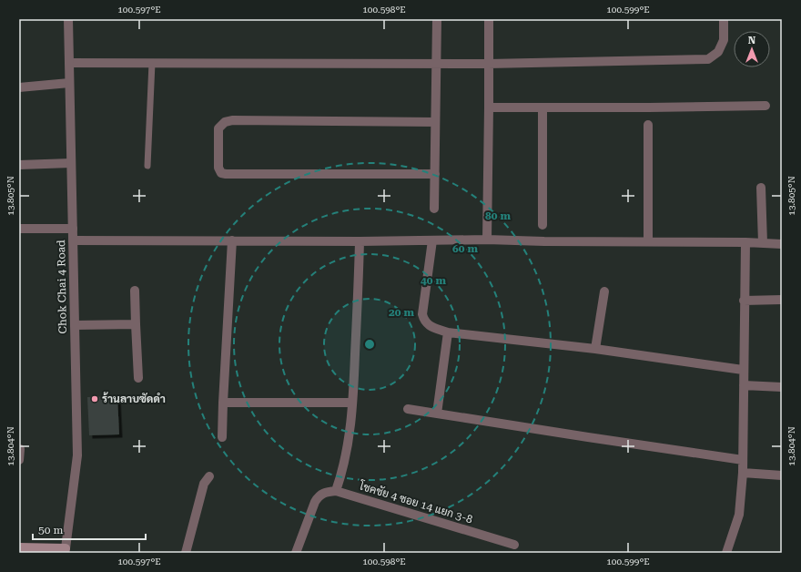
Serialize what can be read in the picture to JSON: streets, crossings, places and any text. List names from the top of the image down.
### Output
{
  "streets": {
    "street": ["Chok Chai 4 Road", "โชคชัย 4 ซอย 14 แยก 3-8"]
  },
  "places": ["ร้านลาบซัดดำ"],
  "scale_bar": "50 m",
  "north": "top",
  "coordinates": [
    "100.597°E",
    "100.598°E",
    "100.599°E",
    "13.805°N",
    "13.804°N"
  ],
  "rings": [
    "80 m",
    "60 m",
    "40 m",
    "20 m"
  ]
}
